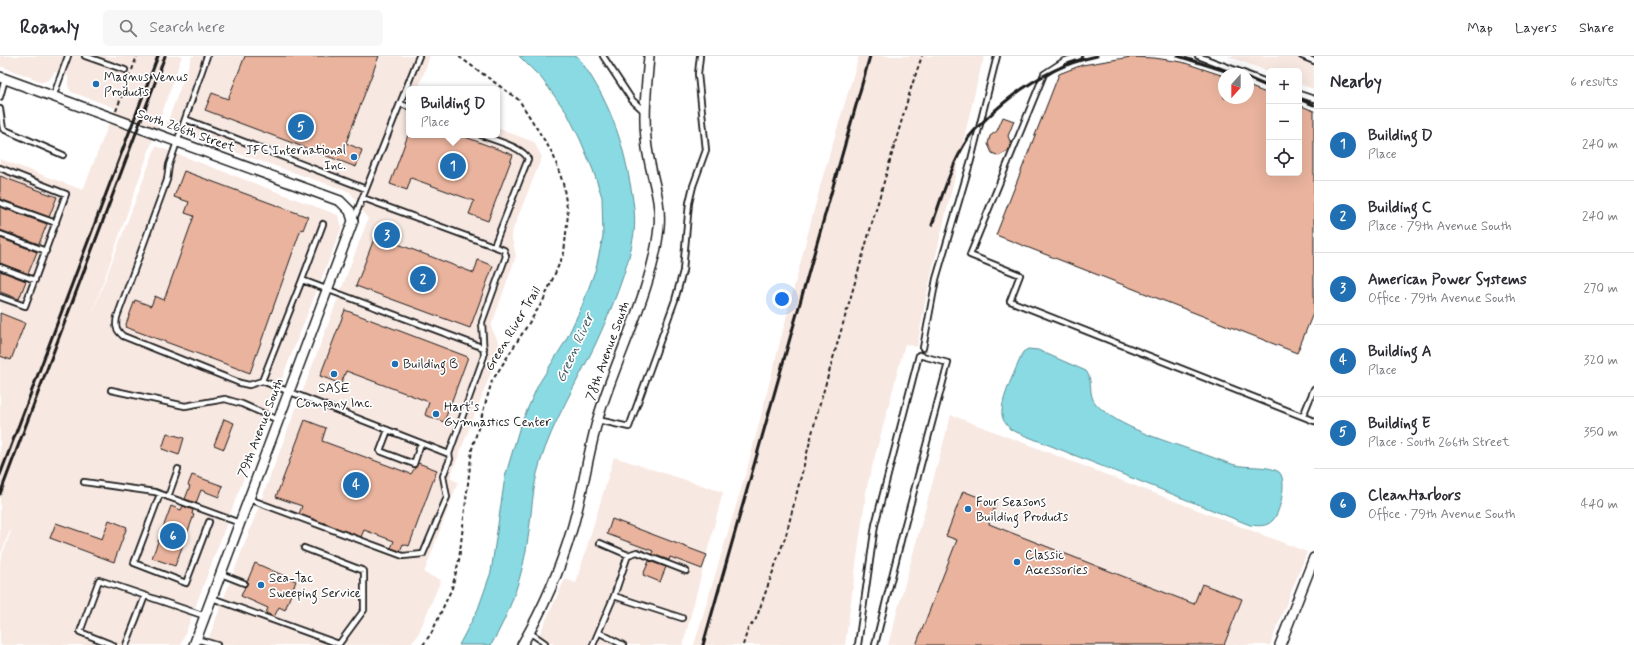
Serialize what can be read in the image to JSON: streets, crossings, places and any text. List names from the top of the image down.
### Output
{
  "streets": {
    "street": ["South 266th Street", "78th Avenue South", "79th Avenue South"],
    "path": ["Green River Trail"]
  },
  "crossings": [
    ["South 266th Street", "79th Avenue South"]
  ],
  "water": ["Green River"],
  "places": [
    "Magnus Venus Products",
    "JFC International Inc.",
    "Building B",
    "SASE Company Inc.",
    "Hart's Gymnastics Center",
    "Four Seasons Building Products",
    "Classic Accessories",
    "Sea-Tac Sweeping Service"
  ],
  "north": "bottom",
  "page": {
    "header": "Roamly",
    "search": "Search here",
    "nav": ["Map", "Layers", "Share"],
    "heading": ["Nearby", "6 results"],
    "map_buttons": ["+", "−"],
    "popup": ["Building D", "Place"],
    "list": [
      {
        "mark": "1",
        "name": "Building D",
        "note": "Place",
        "value": "240 m"
      },
      {
        "mark": "2",
        "name": "Building C",
        "note": "Place · 79th Avenue South",
        "value": "240 m"
      },
      {
        "mark": "3",
        "name": "American Power Systems",
        "note": "Office · 79th Avenue South",
        "value": "270 m"
      },
      {
        "mark": "4",
        "name": "Building A",
        "note": "Place",
        "value": "320 m"
      },
      {
        "mark": "5",
        "name": "Building E",
        "note": "Place · South 266th Street",
        "value": "350 m"
      },
      {
        "mark": "6",
        "name": "CleanHarbors",
        "note": "Office · 79th Avenue South",
        "value": "440 m"
      }
    ],
    "pins": [
      "5",
      "1",
      "3",
      "2",
      "4",
      "6"
    ]
  }
}
